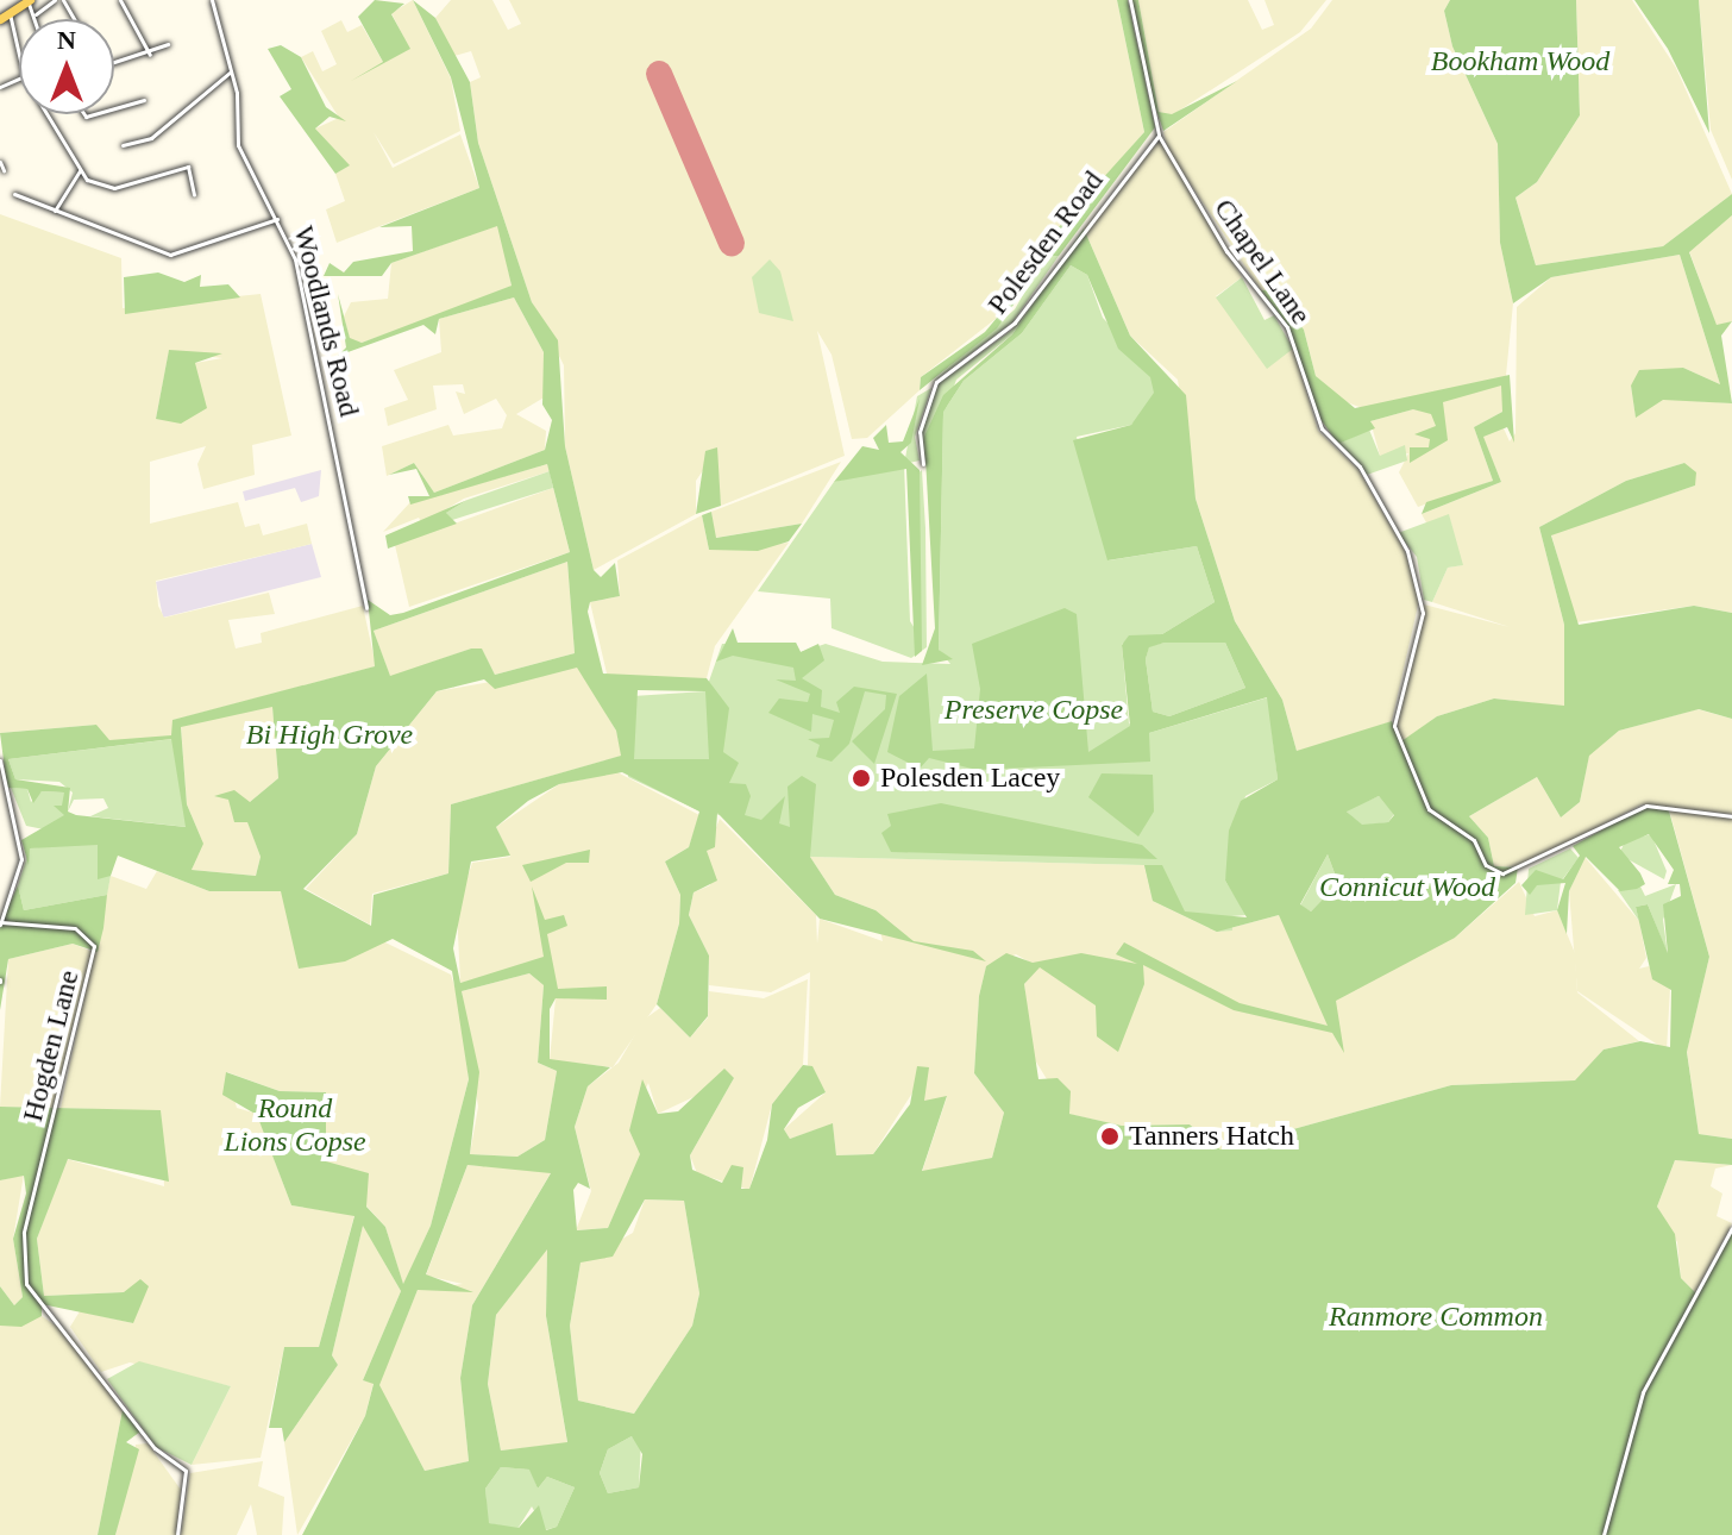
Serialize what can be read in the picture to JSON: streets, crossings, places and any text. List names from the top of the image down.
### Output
{
  "streets": {
    "street": [
      "Polesden Road",
      "Chapel Lane",
      "Woodlands Road",
      "Hogden Lane"
    ]
  },
  "crossings": [
    ["Polesden Road", "Chapel Lane"]
  ],
  "parks": [
    "Bookham Wood",
    "Preserve Copse",
    "Bi High Grove",
    "Connicut Wood",
    "Round Lions Copse",
    "Ranmore Common"
  ],
  "places": ["Polesden Lacey", "Tanners Hatch"],
  "north": "top"
}
